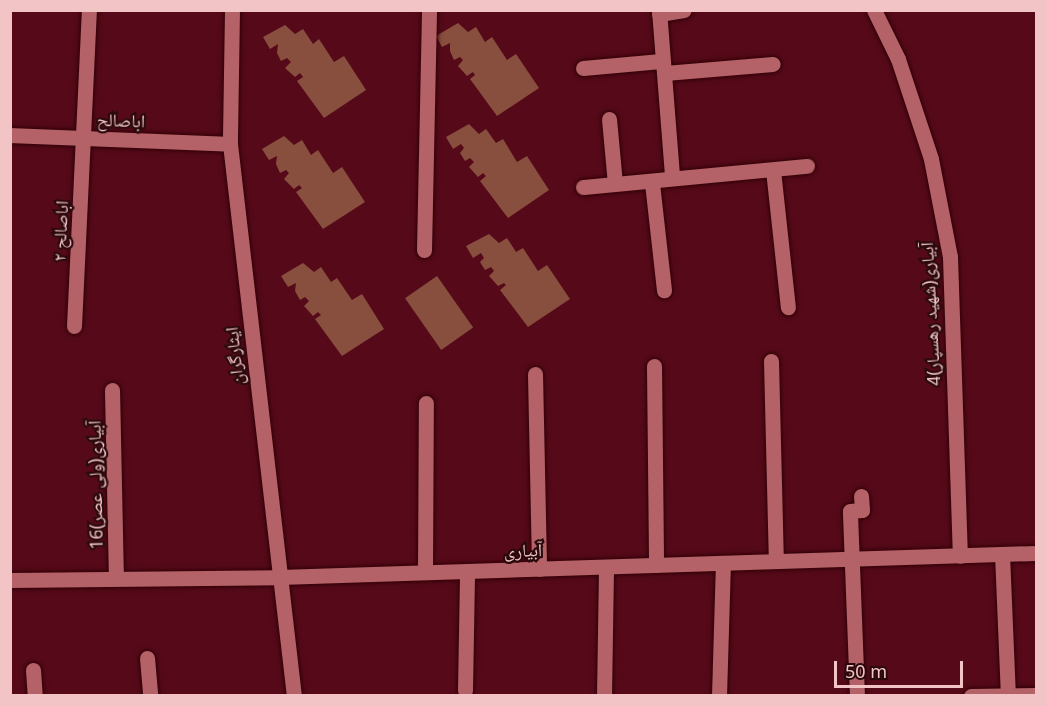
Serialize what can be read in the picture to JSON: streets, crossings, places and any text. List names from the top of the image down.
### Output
{
  "streets": {
    "street": [
      "اباصالح",
      "اباصالح ۲",
      "4آبیاری(شهید رهسپار)",
      "ایثارگران",
      "16آبیاری(ولی عصر)",
      "آبیاری"
    ]
  },
  "crossings": [
    ["اباصالح", "اباصالح ۲"],
    ["اباصالح", "ایثارگران"],
    ["4آبیاری(شهید رهسپار)", "آبیاری"],
    ["ایثارگران", "آبیاری"],
    ["16آبیاری(ولی عصر)", "آبیاری"]
  ],
  "scale_bar": "50 m"
}
